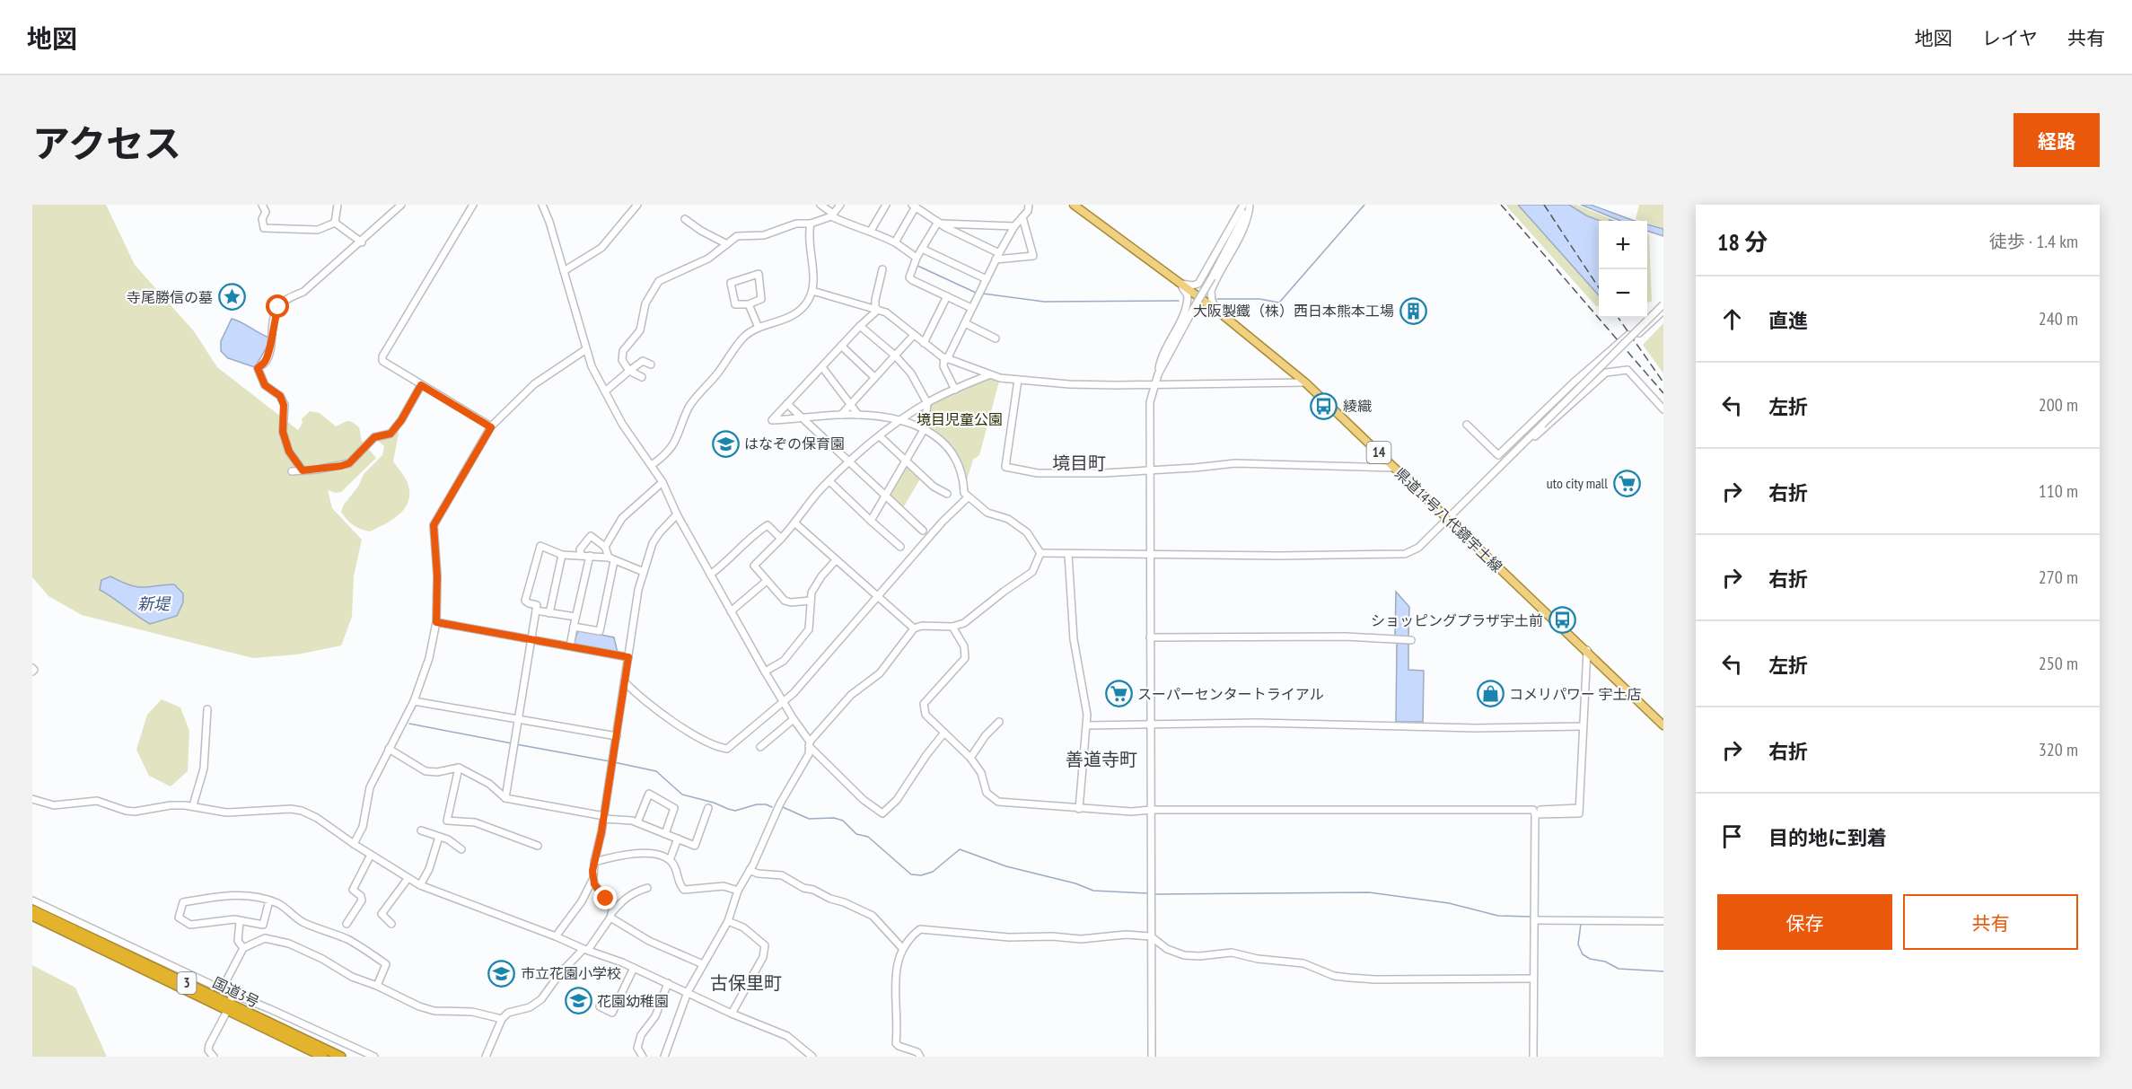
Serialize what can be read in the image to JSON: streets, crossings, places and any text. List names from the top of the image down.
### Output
{
  "streets": {
    "highway": ["3", "国道3号"],
    "main road": ["14", "県道14号八代鏡宇土線"]
  },
  "districts": ["境目町", "善道寺町", "古保里町"],
  "water": ["新堤"],
  "parks": ["境目児童公園"],
  "places": {
    "place": ["寺尾勝信の墓"],
    "building": ["大阪製鐵（株）西日本熊本工場"],
    "bus stop": ["綾織", "ショッピングプラザ宇土前"],
    "school or university": ["はなぞの保育園", "市立花園小学校", "花園幼稚園"],
    "supermarket": ["uto city mall", "スーパーセンタートライアル"],
    "shop": ["コメリパワー 宇土店"]
  },
  "page": {
    "header": "地図",
    "nav": ["地図", "レイヤ", "共有"],
    "title": "アクセス",
    "buttons": [
      "経路",
      ["保存", "共有"]
    ],
    "heading": ["18 分", "徒歩 · 1.4 km"],
    "map_buttons": ["+", "−"],
    "list": [
      ["直進", "240 m"],
      ["左折", "200 m"],
      ["右折", "110 m"],
      ["右折", "270 m"],
      ["左折", "250 m"],
      ["右折", "320 m"],
      "目的地に到着"
    ]
  }
}
